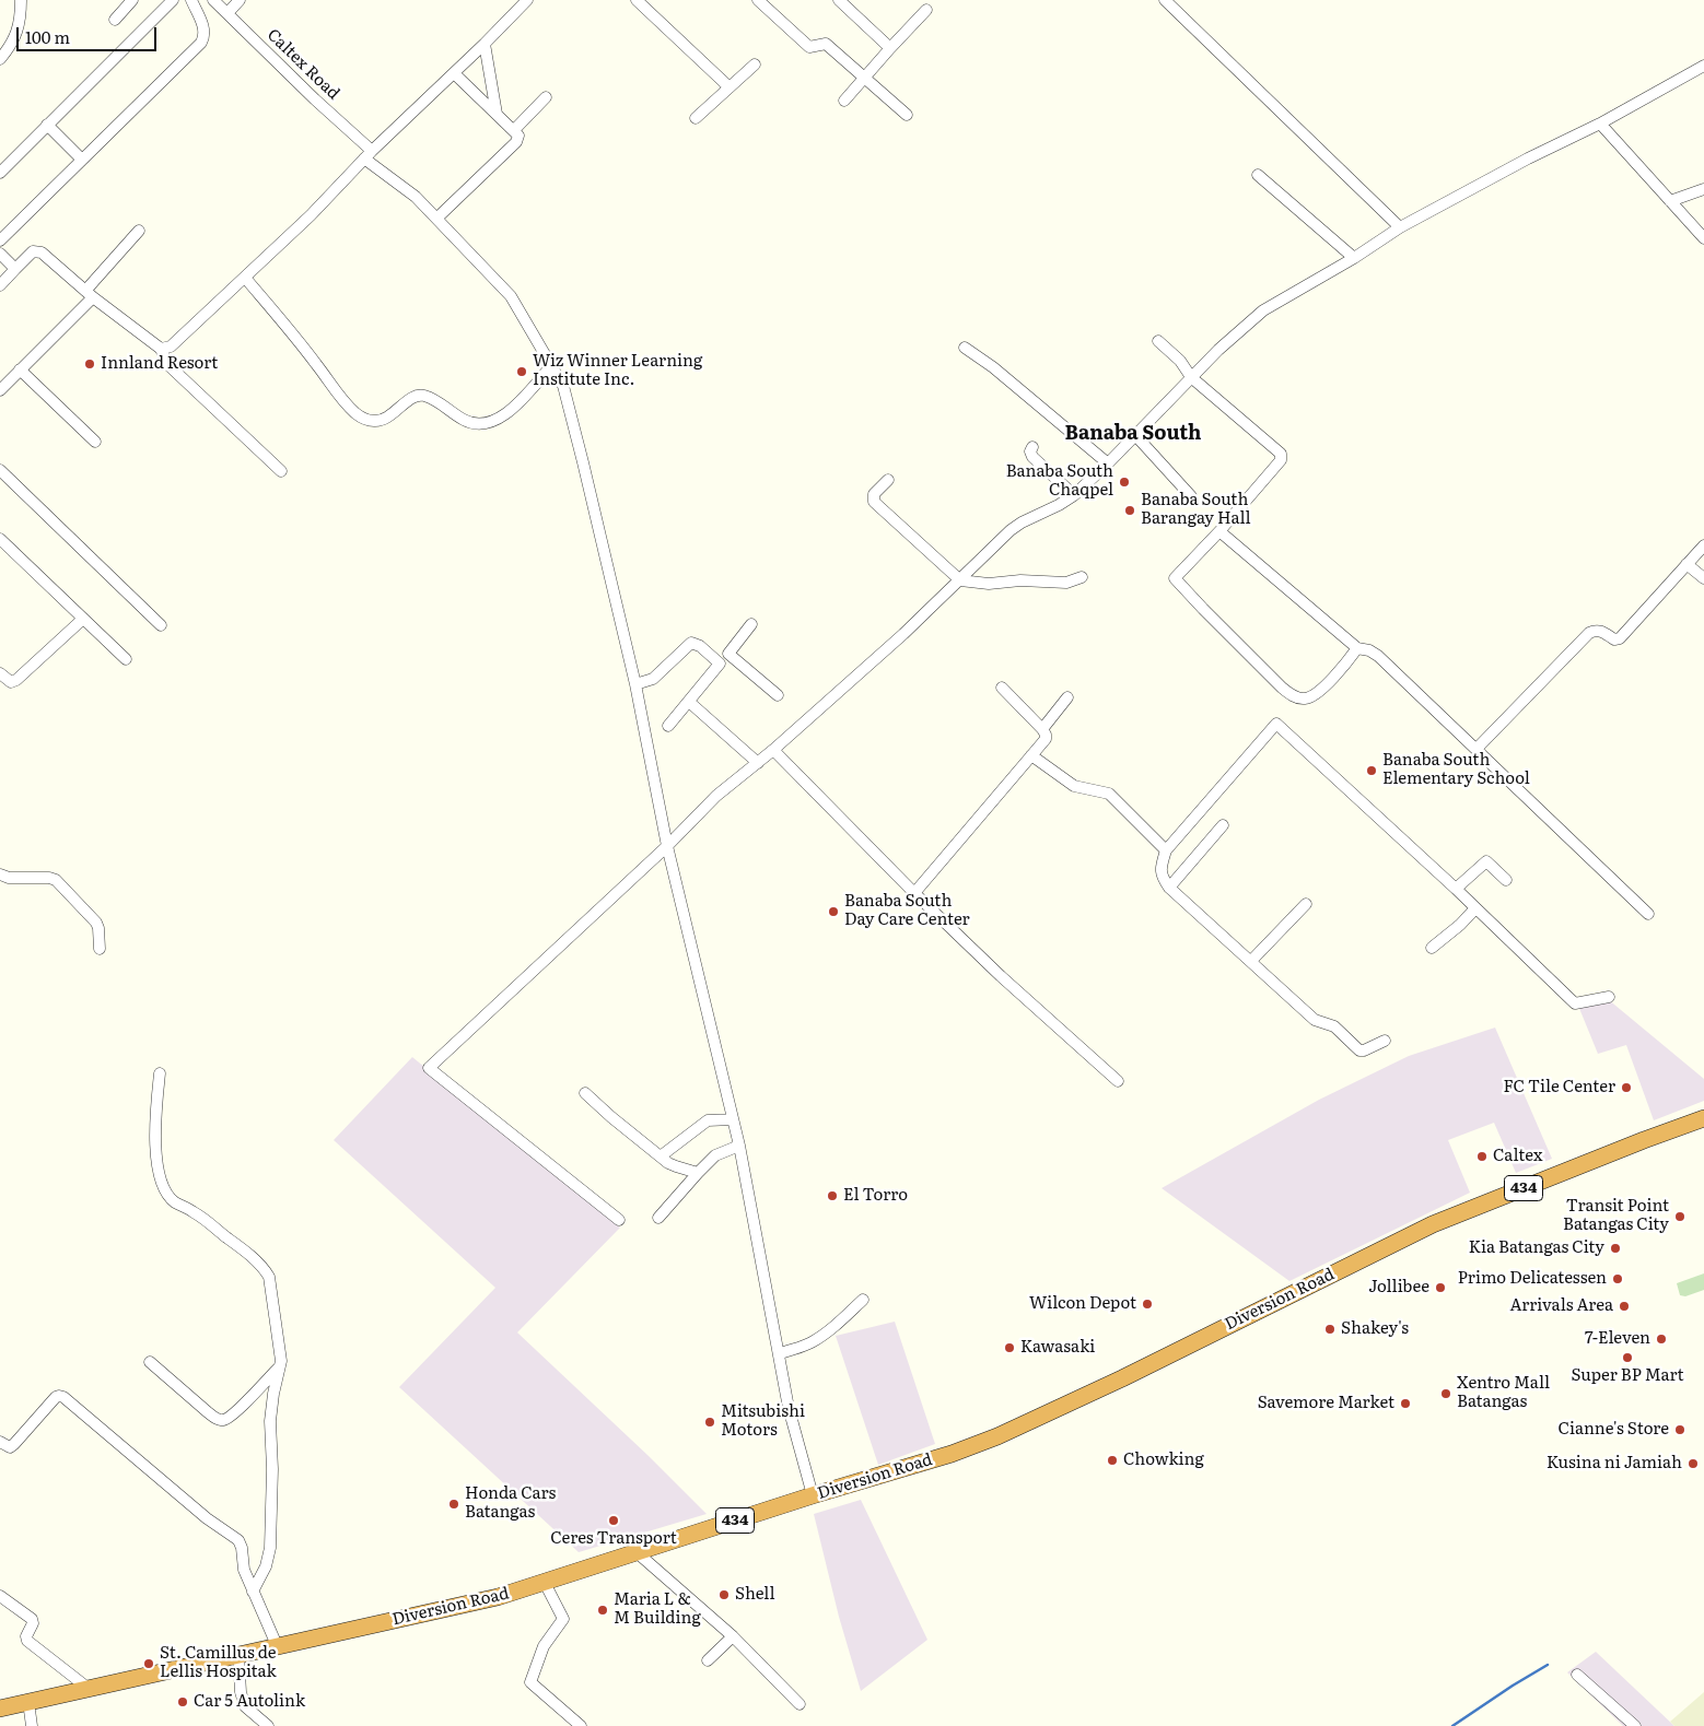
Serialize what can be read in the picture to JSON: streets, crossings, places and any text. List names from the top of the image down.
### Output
{
  "streets": {
    "highway": ["434", "Diversion Road"],
    "street": ["Caltex Road"]
  },
  "crossings": [
    ["Caltex Road", "Diversion Road"]
  ],
  "districts": ["Banaba South"],
  "places": [
    "Innland Resort",
    "Wiz Winner Learning Institute Inc.",
    "Banaba South Chaqpel",
    "Banaba South Barangay Hall",
    "Banaba South Elementary School",
    "Banaba South Day Care Center",
    "FC Tile Center",
    "Caltex",
    "El Torro",
    "Transit Point Batangas City",
    "Kia Batangas City",
    "Primo Delicatessen",
    "Jollibee",
    "Wilcon Depot",
    "Arrivals Area",
    "Shakey's",
    "7-Eleven",
    "Kawasaki",
    "Super BP Mart",
    "Xentro Mall Batangas",
    "Savemore Market",
    "Mitsubishi Motors",
    "Cianne's Store",
    "Chowking",
    "Kusina ni Jamiah",
    "Honda Cars Batangas",
    "Ceres Transport",
    "Shell",
    "Maria L & M Building",
    "St. Camillus de Lellis Hospitak",
    "Car 5 Autolink"
  ],
  "scale_bar": "100 m"
}
